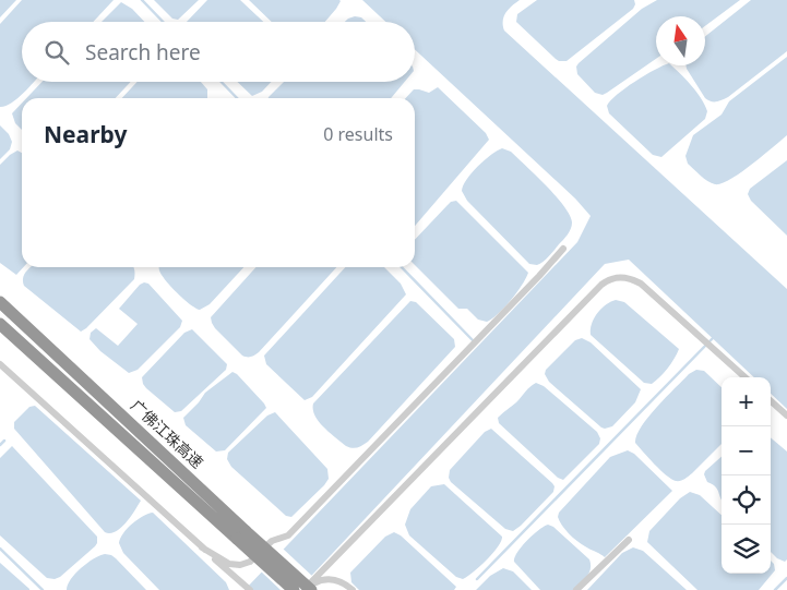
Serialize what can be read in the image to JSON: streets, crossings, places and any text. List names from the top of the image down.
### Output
{
  "streets": {
    "highway": ["广佛江珠高速"]
  },
  "north": "top",
  "page": {
    "search": "Search here",
    "heading": ["Nearby", "0 results"],
    "map_buttons": ["+", "−"]
  }
}
